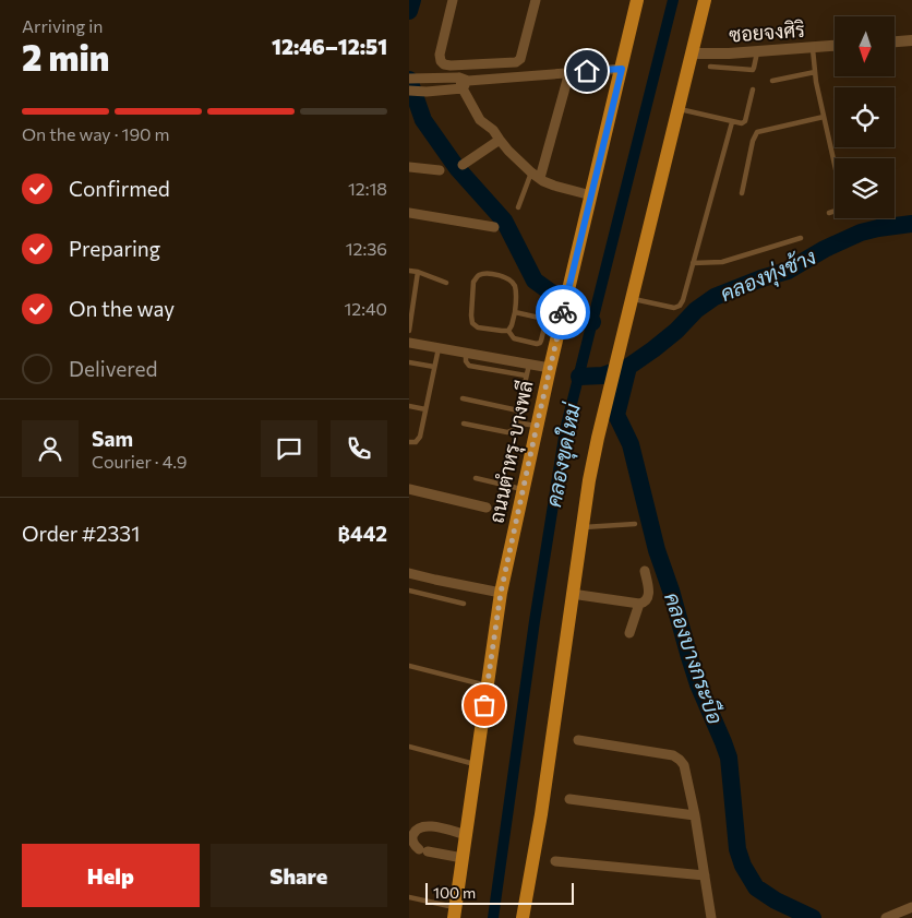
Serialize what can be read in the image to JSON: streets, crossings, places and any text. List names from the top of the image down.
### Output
{
  "streets": {
    "main road": ["ถนนตำหรุ-บางพลี"],
    "street": ["ซอยจงศิริ"]
  },
  "water": ["คลองทุ่งช้าง", "คลองขุดใหม่", "คลองบางกระบือ"],
  "scale_bar": "100 m",
  "north": "bottom",
  "page": {
    "heading": ["2 min", "Arriving in", "12:46–12:51"],
    "panel": [
      "Sam",
      "Courier · 4.9",
      "Order #2331",
      "฿442"
    ],
    "bar": "On the way · 190 m",
    "list": [
      ["Confirmed", "12:18"],
      ["Preparing", "12:36"],
      ["On the way", "12:40"],
      "Delivered"
    ],
    "buttons": ["Help", "Share"],
    "scale": "100 m"
  }
}
